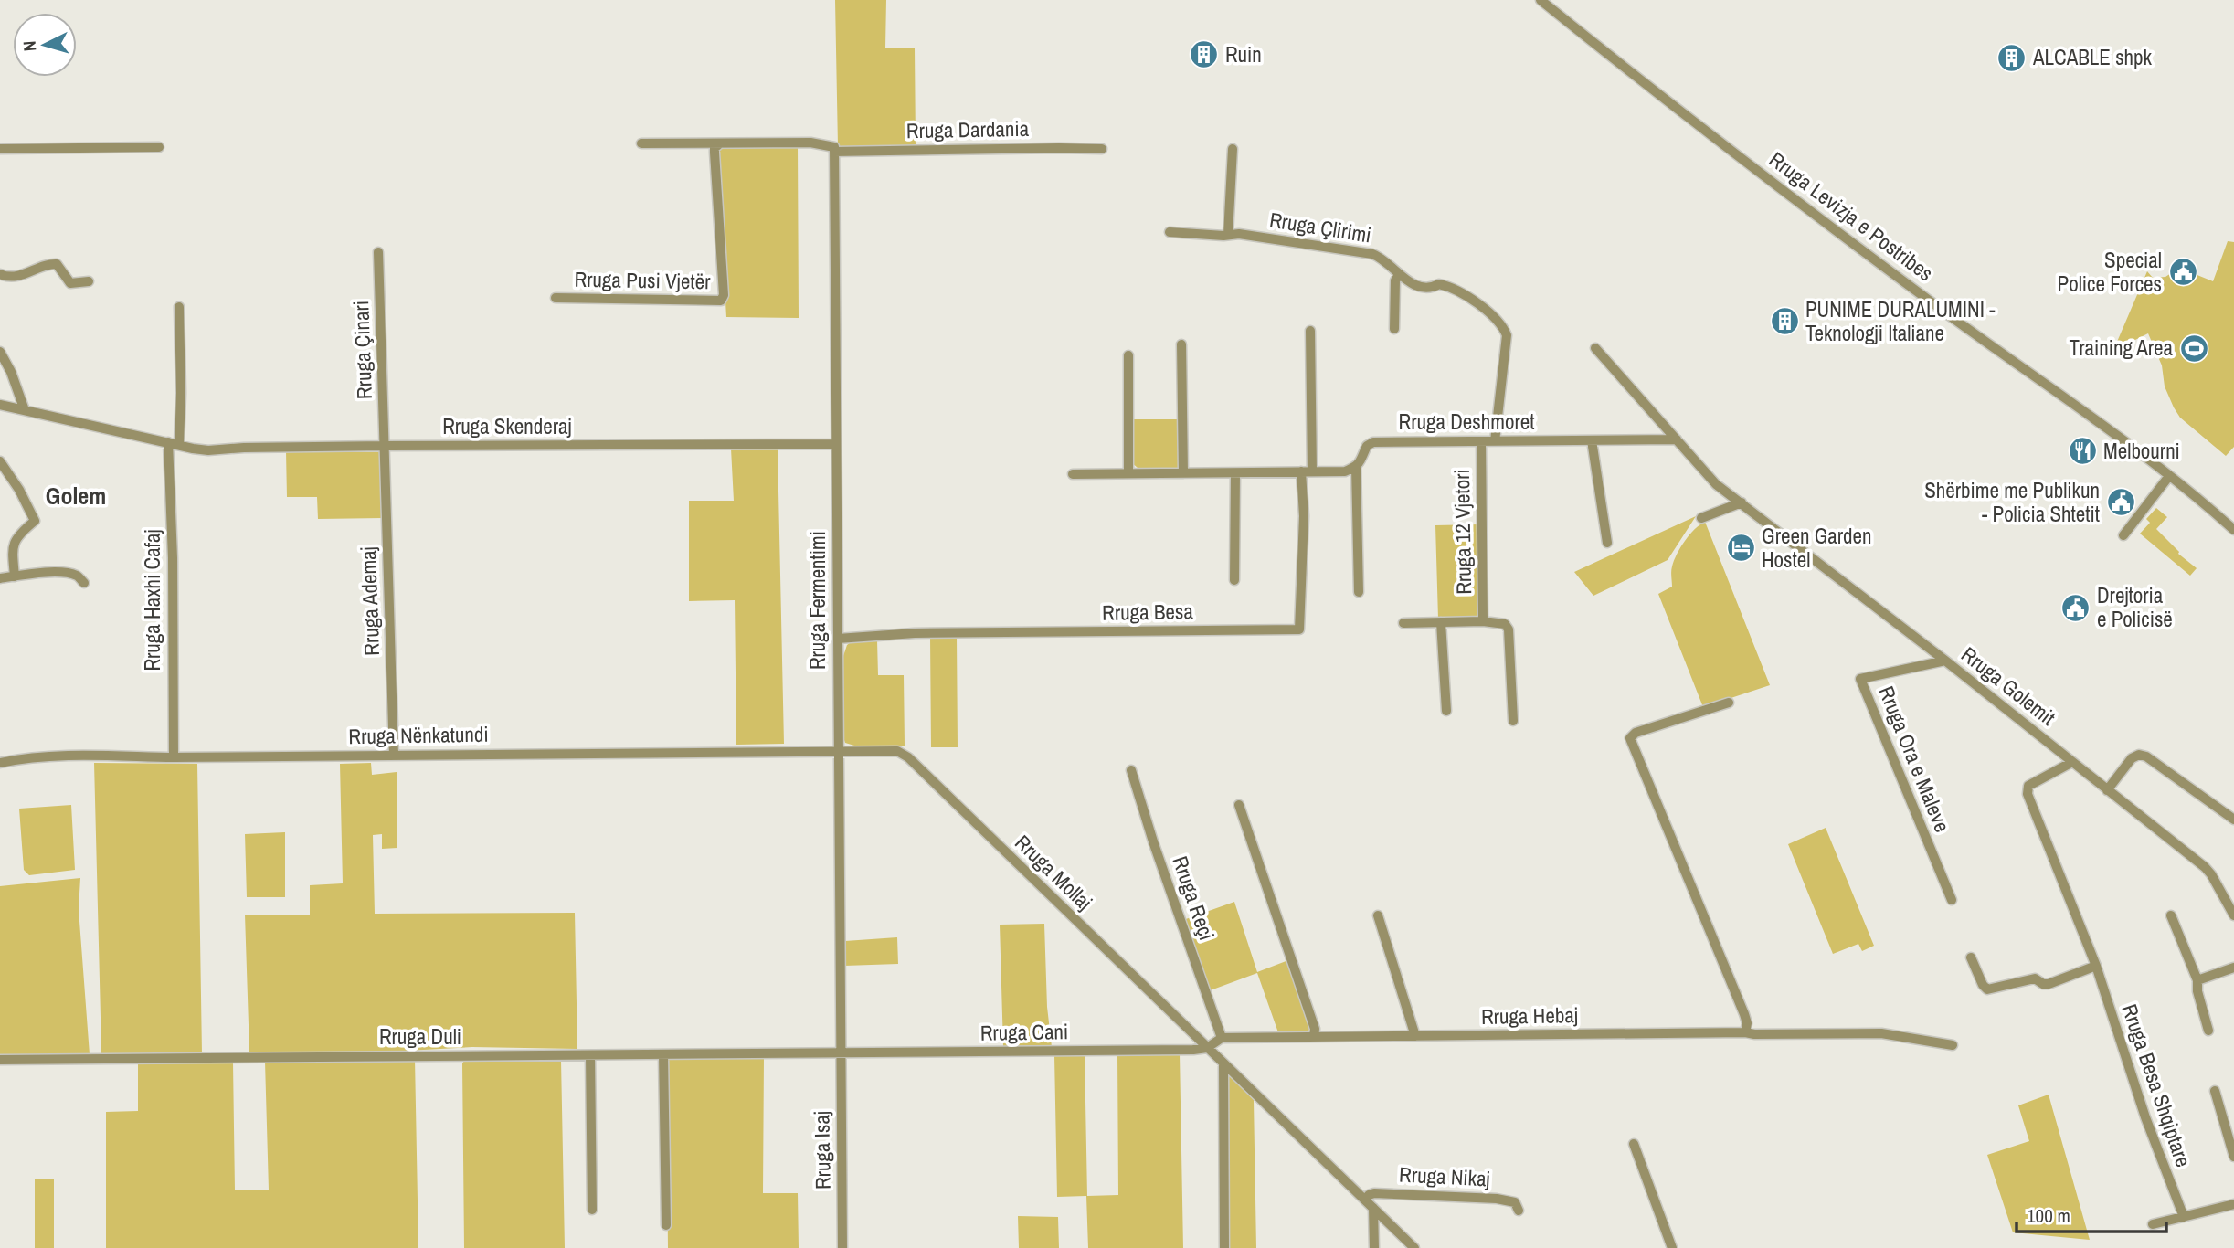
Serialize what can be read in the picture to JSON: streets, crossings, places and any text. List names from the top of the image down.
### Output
{
  "streets": {
    "street": [
      "Rruga Dardania",
      "Rruga Levizja e Postribes",
      "Rruga Çlirimi",
      "Rruga Pusi Vjetër",
      "Rruga Çinari",
      "Rruga Deshmoret",
      "Rruga Skenderaj",
      "Rruga 12 Vjetori",
      "Rruga Haxhi Cafaj",
      "Rruga Fermentimi",
      "Rruga Ademaj",
      "Rruga Besa",
      "Rruga Golemit",
      "Rruga Nënkatundi",
      "Rruga Ora e Maleve",
      "Rruga Mollaj",
      "Rruga Reçi",
      "Rruga Hebaj",
      "Rruga Cani",
      "Rruga Duli",
      "Rruga Besa Shqiptare",
      "Rruga Isaj",
      "Rruga Nikaj"
    ]
  },
  "crossings": [
    ["Rruga Dardania", "Rruga Fermentimi"],
    ["Rruga Çlirimi", "Rruga Deshmoret"],
    ["Rruga Çinari", "Rruga Skenderaj"],
    ["Rruga Çinari", "Rruga Ademaj"],
    ["Rruga Deshmoret", "Rruga 12 Vjetori"],
    ["Rruga Deshmoret", "Rruga Golemit"],
    ["Rruga Skenderaj", "Rruga Haxhi Cafaj"],
    ["Rruga Skenderaj", "Rruga Fermentimi"],
    ["Rruga Skenderaj", "Rruga Ademaj"],
    ["Rruga Haxhi Cafaj", "Rruga Nënkatundi"],
    ["Rruga Fermentimi", "Rruga Besa"],
    ["Rruga Fermentimi", "Rruga Nënkatundi"],
    ["Rruga Fermentimi", "Rruga Mollaj"],
    ["Rruga Fermentimi", "Rruga Cani"],
    ["Rruga Fermentimi", "Rruga Duli"],
    ["Rruga Fermentimi", "Rruga Isaj"],
    ["Rruga Ademaj", "Rruga Nënkatundi"],
    ["Rruga Golemit", "Rruga Ora e Maleve"],
    ["Rruga Golemit", "Rruga Besa Shqiptare"],
    ["Rruga Nënkatundi", "Rruga Mollaj"],
    ["Rruga Mollaj", "Rruga Cani"],
    ["Rruga Mollaj", "Rruga Nikaj"],
    ["Rruga Reçi", "Rruga Hebaj"],
    ["Rruga Cani", "Rruga Duli"],
    ["Rruga Cani", "Rruga Isaj"],
    ["Rruga Duli", "Rruga Isaj"]
  ],
  "districts": ["Golem"],
  "places": {
    "building": ["Ruin", "ALCABLE shpk", "PUNIME DURALUMINI - Teknologji Italiane"],
    "public building": ["Special Police Forces", "Shërbime me Publikun - Policia Shtetit", "Drejtoria e Policisë"],
    "sports": ["Training Area"],
    "restaurant": ["Melbourni"],
    "hotel": ["Green Garden Hostel"]
  },
  "scale_bar": "100 m",
  "north": "left"
}
